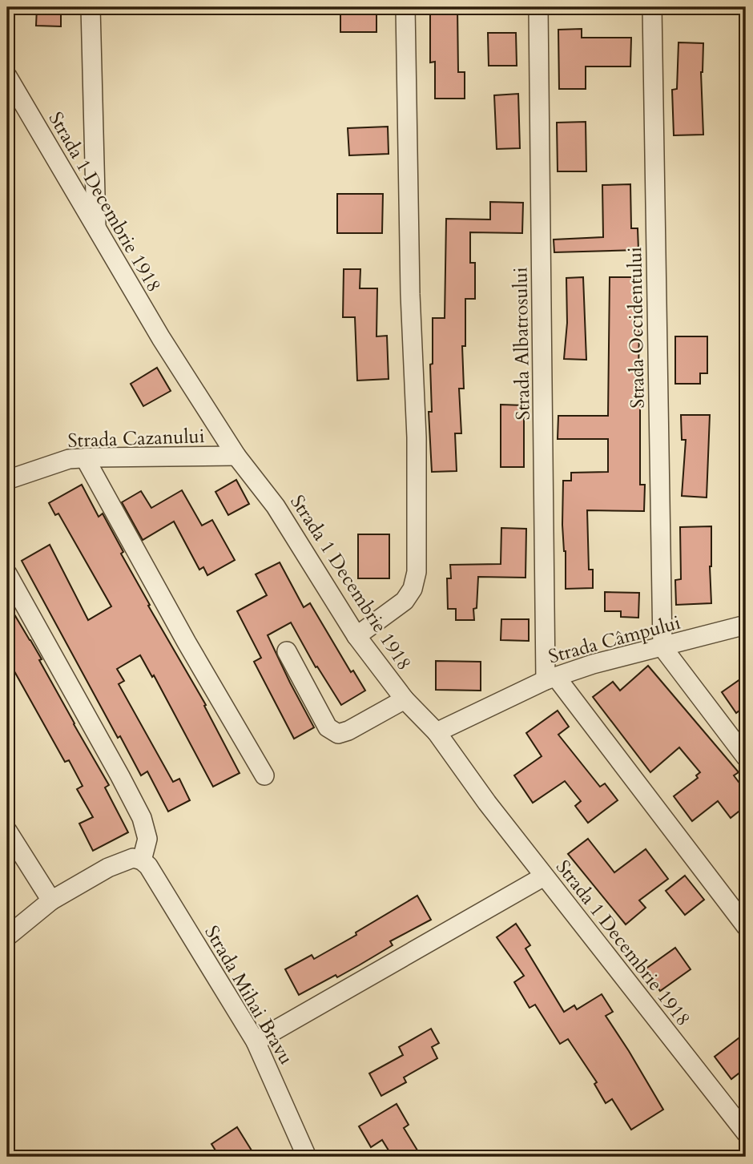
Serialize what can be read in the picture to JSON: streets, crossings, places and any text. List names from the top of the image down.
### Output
{
  "streets": {
    "street": [
      "Strada 1 Decembrie 1918",
      "Strada Occidentului",
      "Strada Albatrosului",
      "Strada Cazanului",
      "Strada Câmpului",
      "Strada Mihai Bravu"
    ]
  },
  "crossings": [
    ["Strada 1 Decembrie 1918", "Strada Cazanului"],
    ["Strada 1 Decembrie 1918", "Strada Câmpului"],
    ["Strada Occidentului", "Strada Câmpului"],
    ["Strada Albatrosului", "Strada Câmpului"]
  ]
}
